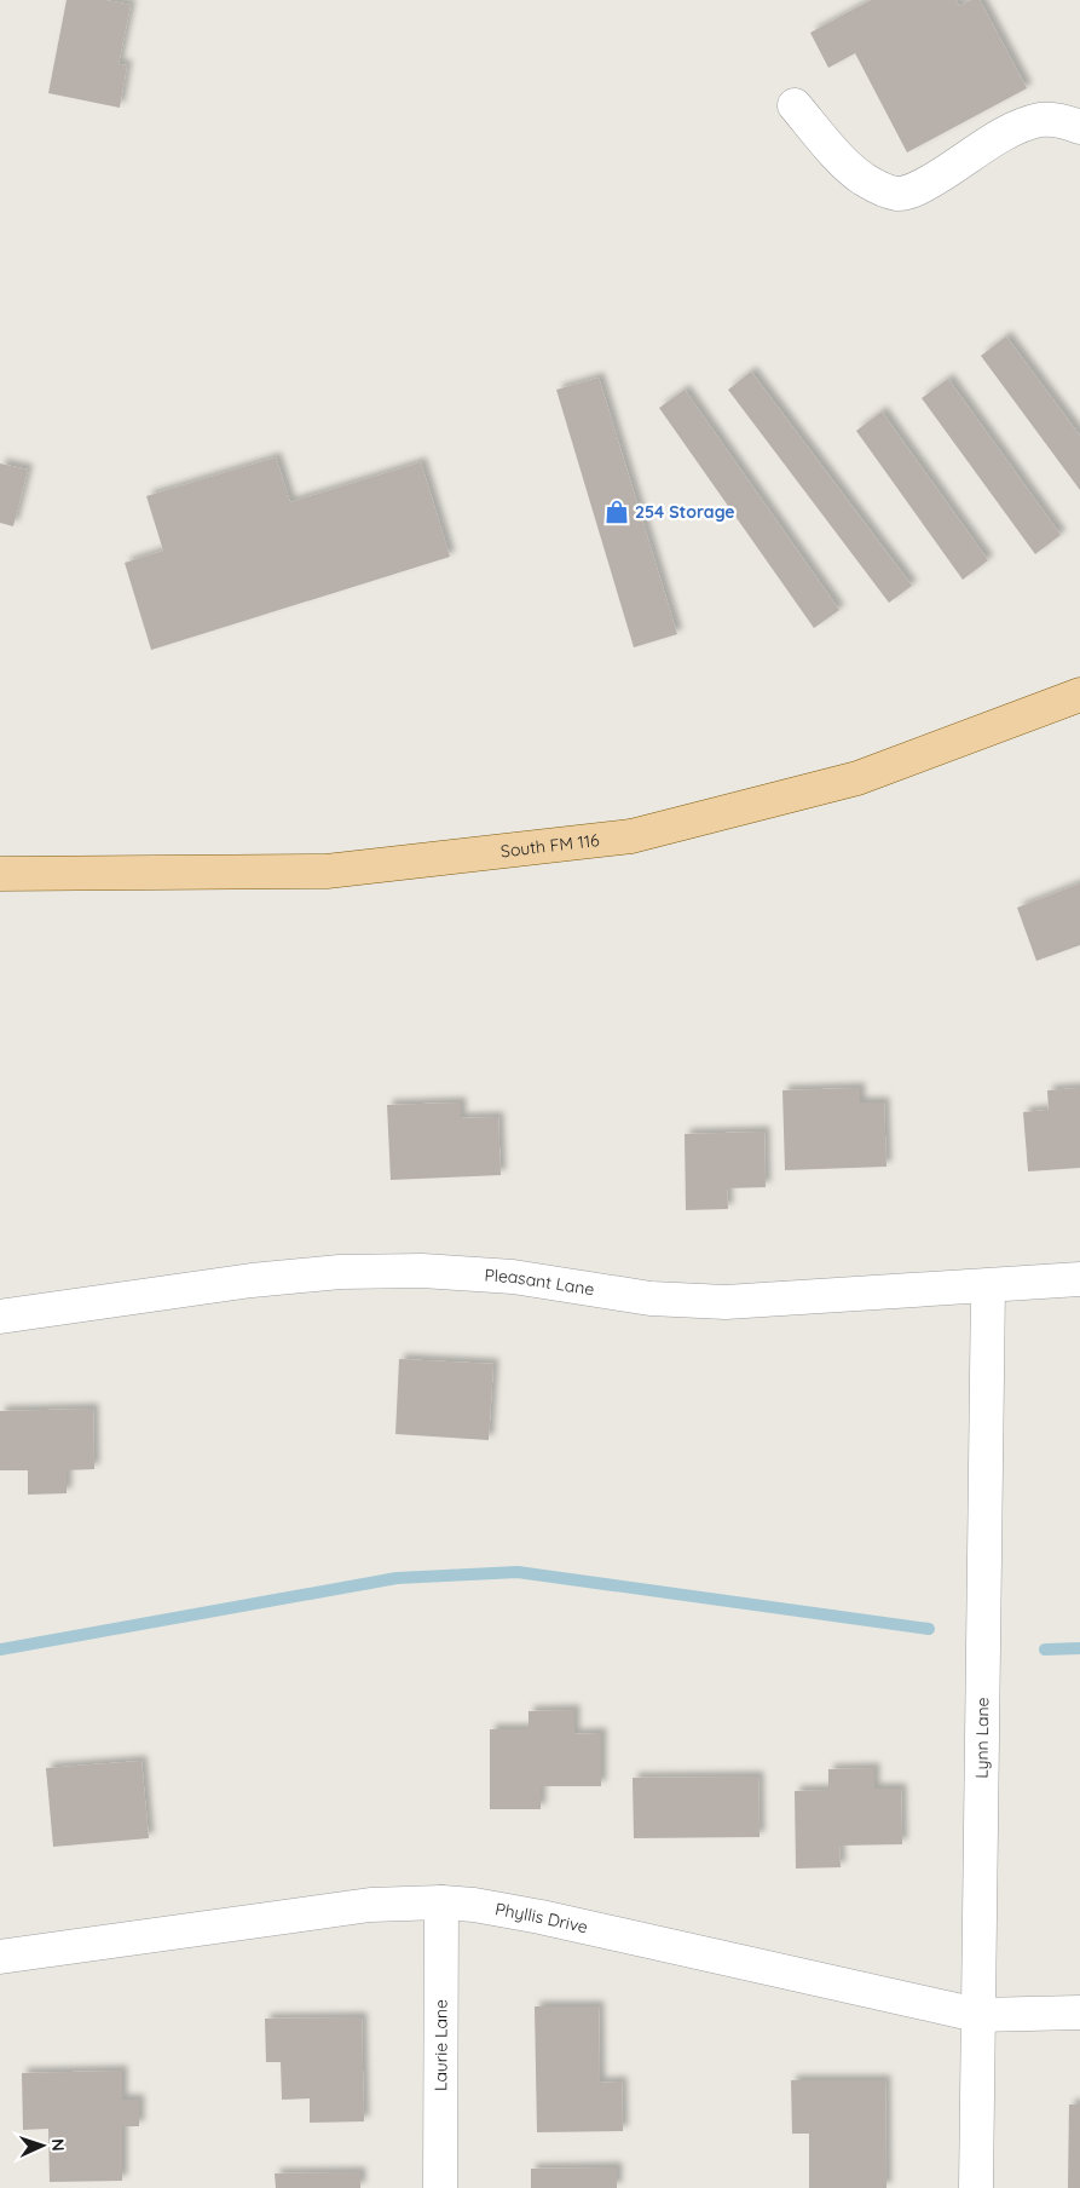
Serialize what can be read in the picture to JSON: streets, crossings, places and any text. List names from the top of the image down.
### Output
{
  "streets": {
    "main road": ["South FM 116"],
    "street": [
      "Pleasant Lane",
      "Lynn Lane",
      "Phyllis Drive",
      "Laurie Lane"
    ]
  },
  "crossings": [
    ["Pleasant Lane", "Lynn Lane"],
    ["Lynn Lane", "Phyllis Drive"],
    ["Phyllis Drive", "Laurie Lane"]
  ],
  "places": {
    "shop": ["254 Storage"]
  },
  "north": "right"
}
